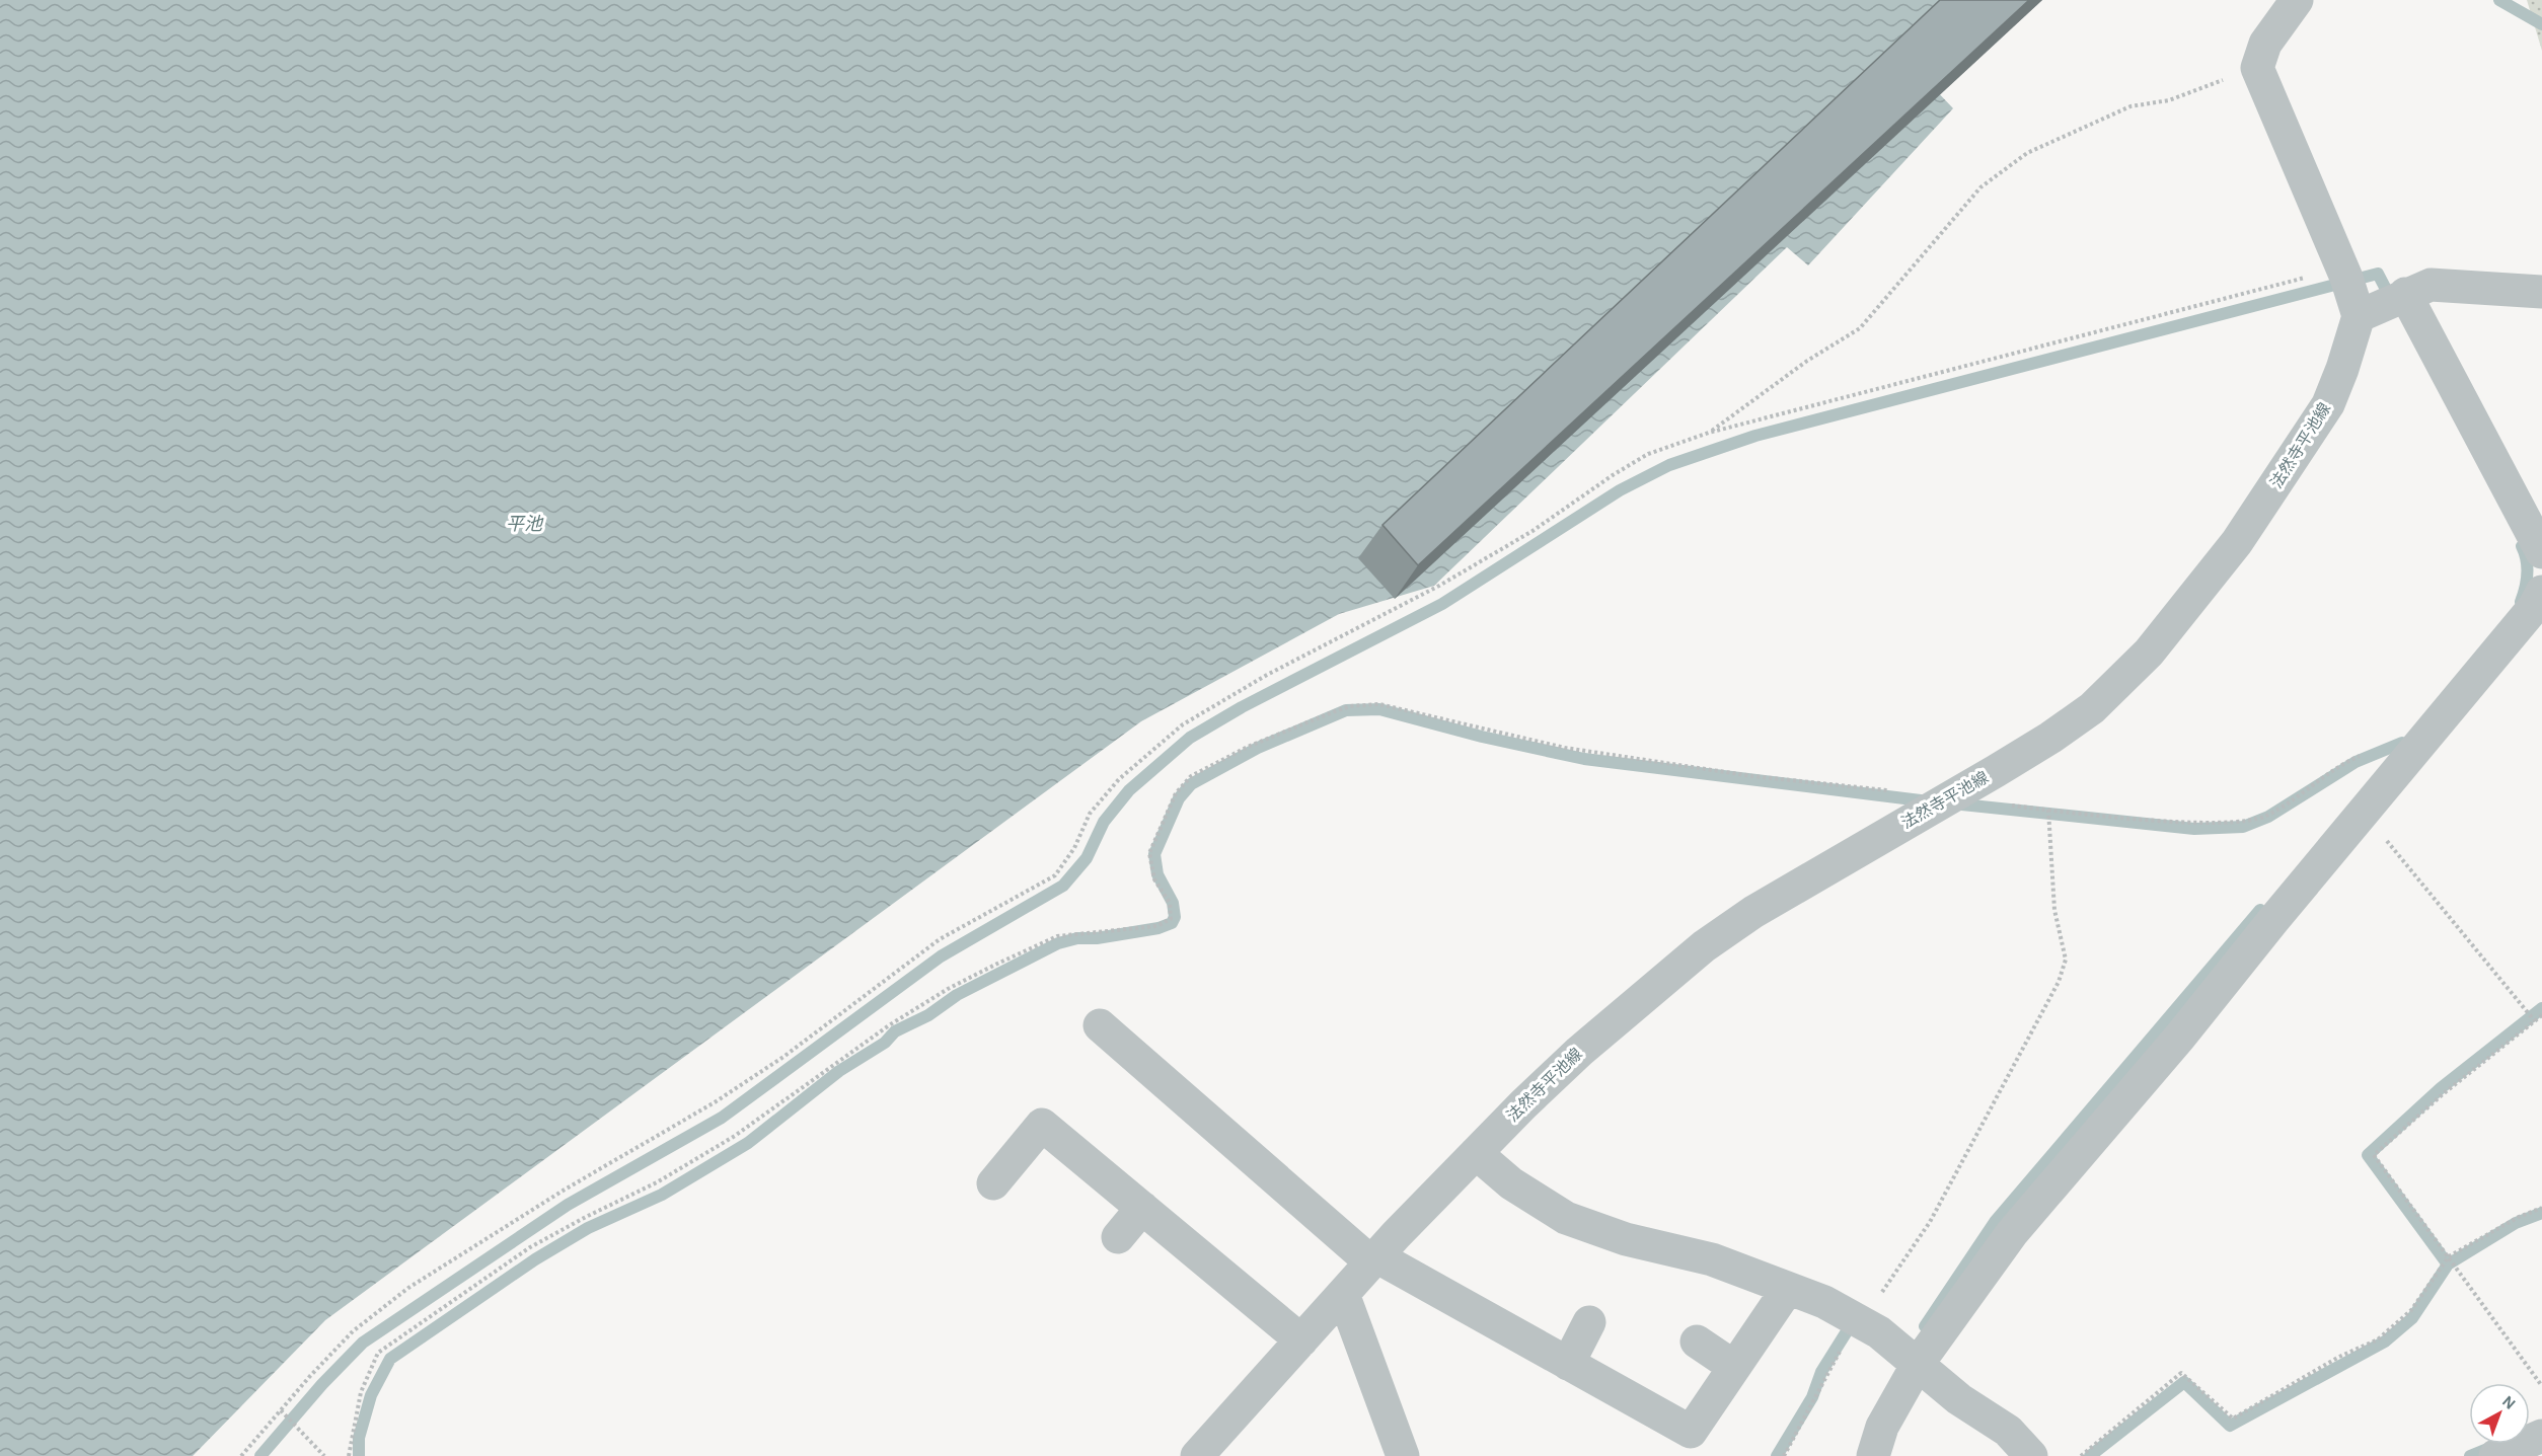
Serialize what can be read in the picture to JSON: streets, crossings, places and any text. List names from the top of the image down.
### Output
{
  "streets": {
    "street": ["法然寺平池線"]
  },
  "water": ["平池"],
  "north": "top right"
}
